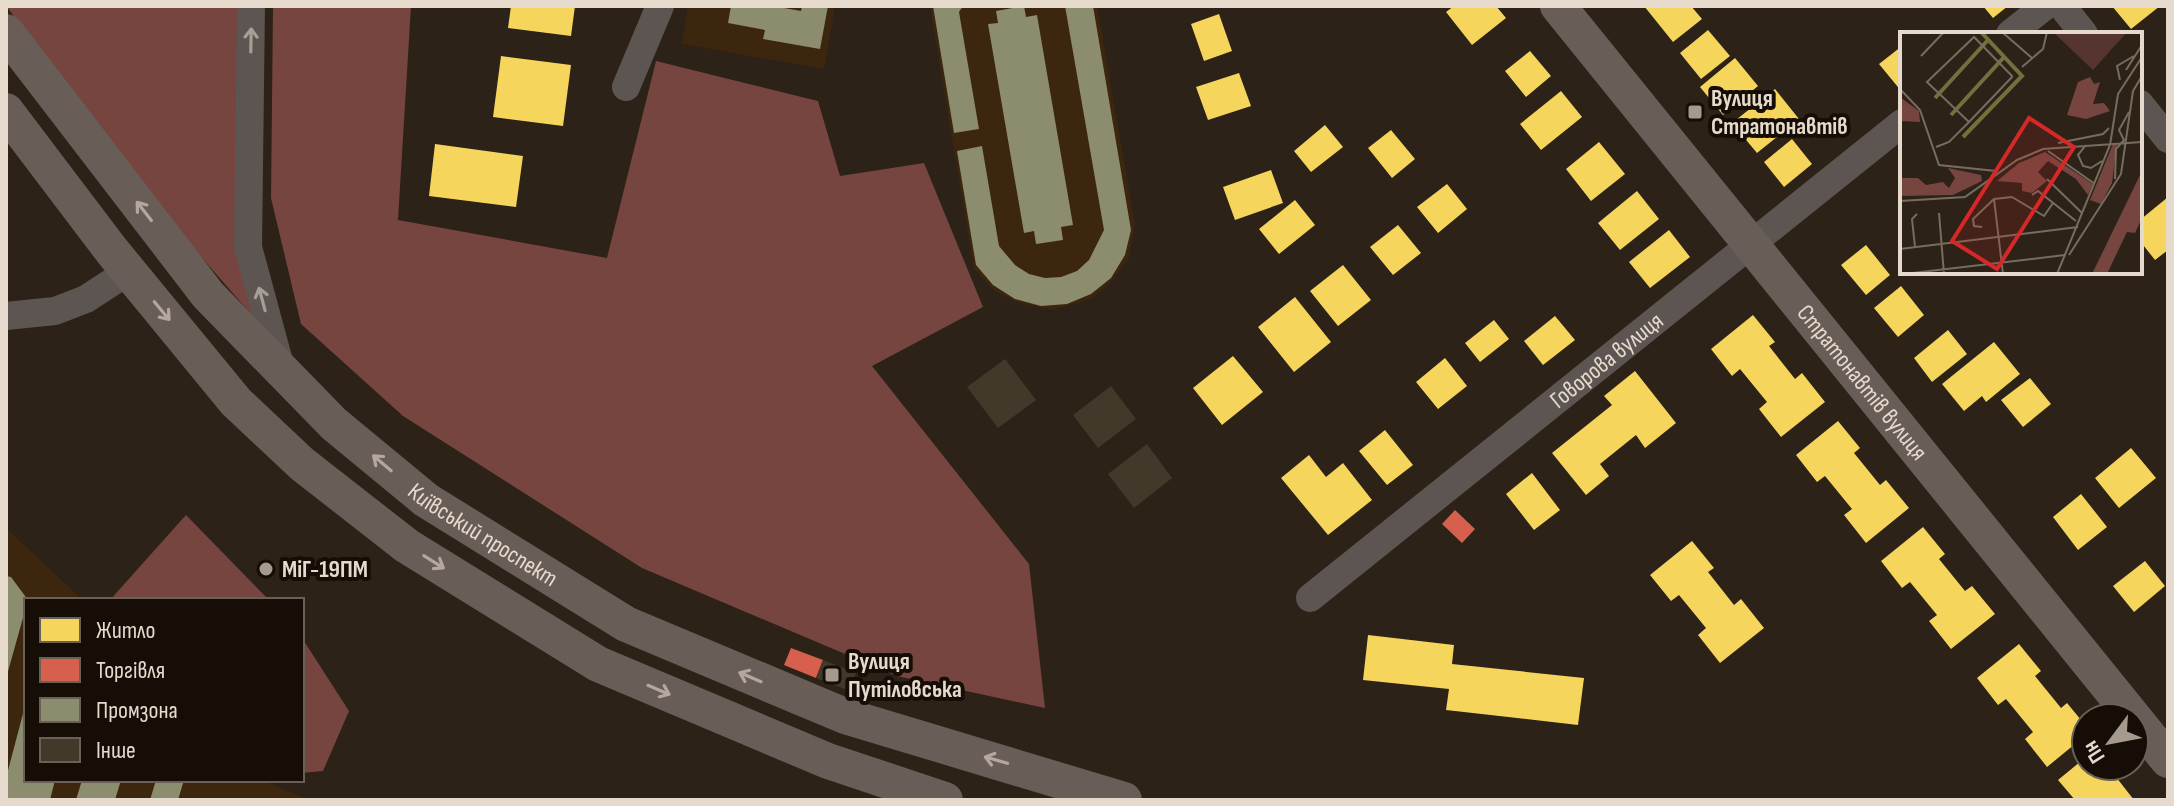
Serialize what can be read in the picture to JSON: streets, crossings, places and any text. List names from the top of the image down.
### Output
{
  "streets": {
    "main road": ["Стратонавтів вулиця", "Київський проспект"],
    "street": ["Говорова вулиця"]
  },
  "crossings": [
    ["Говорова вулиця", "Стратонавтів вулиця"]
  ],
  "places": {
    "transit": ["Вулиця Стратонавтів", "Вулиця Путіловська"],
    "other": ["МіГ-19ПМ"]
  },
  "legend": [
    "Житло",
    "Торгівля",
    "Промзона",
    "Інше"
  ],
  "north": "bottom left"
}
